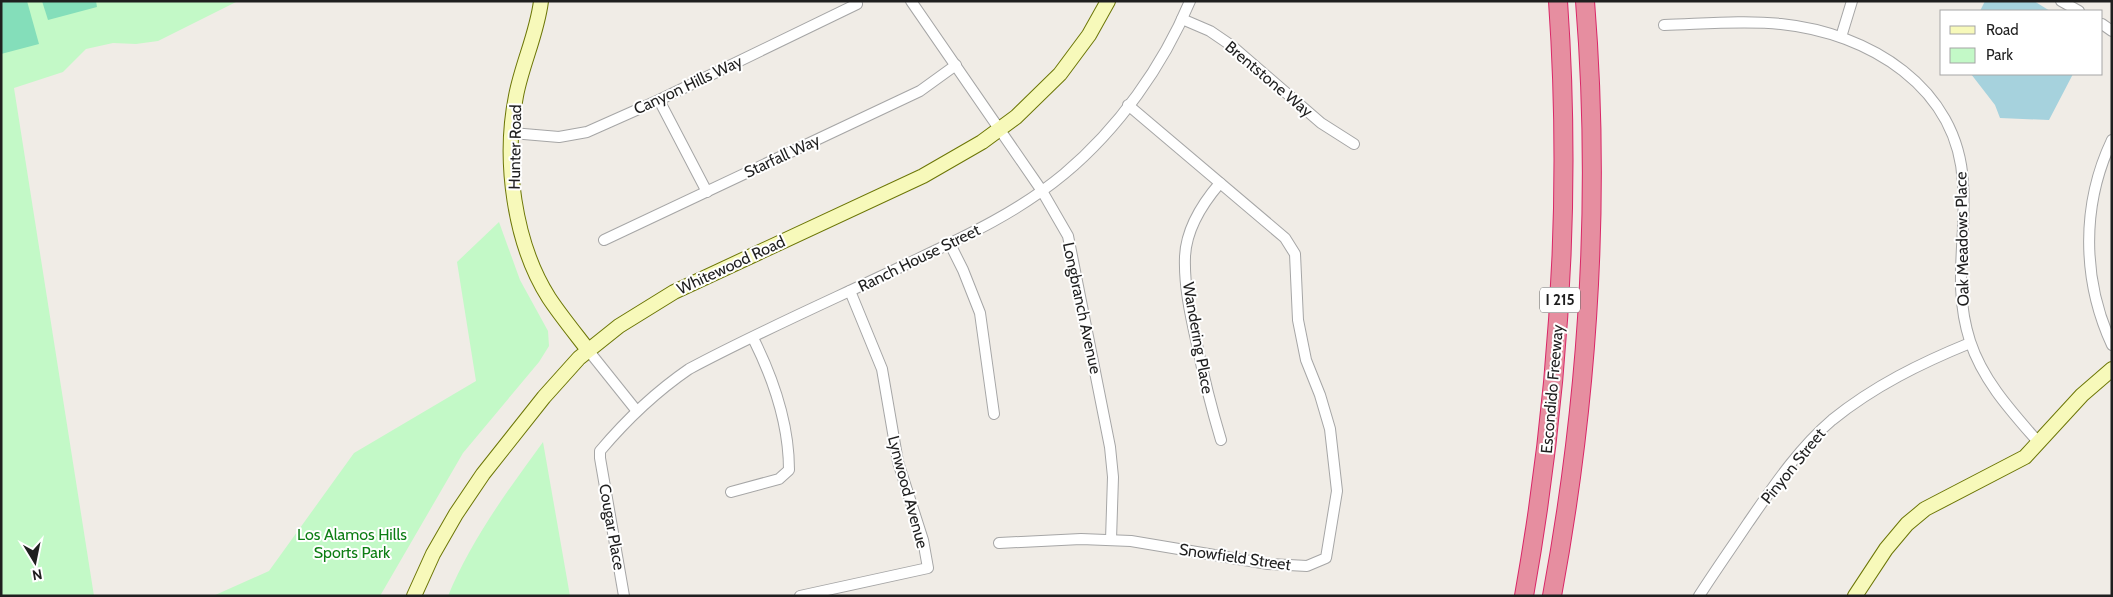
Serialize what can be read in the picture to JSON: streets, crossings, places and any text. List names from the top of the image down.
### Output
{
  "streets": {
    "highway": ["I 215", "Escondido Freeway"],
    "main road": ["Hunter Road", "Whitewood Road"],
    "street": [
      "Brentstone Way",
      "Canyon Hills Way",
      "Starfall Way",
      "Oak Meadows Place",
      "Ranch House Street",
      "Longbranch Avenue",
      "Wandering Place",
      "Pinyon Street",
      "Lynwood Avenue",
      "Cougar Place",
      "Snowfield Street"
    ]
  },
  "crossings": [
    ["Brentstone Way", "Ranch House Street"],
    ["Canyon Hills Way", "Hunter Road"],
    ["Hunter Road", "Ranch House Street"],
    ["Hunter Road", "Whitewood Road"],
    ["Starfall Way", "Longbranch Avenue"],
    ["Oak Meadows Place", "Pinyon Street"],
    ["Ranch House Street", "Longbranch Avenue"],
    ["Ranch House Street", "Lynwood Avenue"],
    ["Ranch House Street", "Cougar Place"],
    ["Whitewood Road", "Longbranch Avenue"],
    ["Longbranch Avenue", "Snowfield Street"],
    ["Wandering Place", "Snowfield Street"]
  ],
  "parks": ["Los Alamos Hills Sports Park"],
  "legend": ["Road", "Park"],
  "north": "bottom"
}
